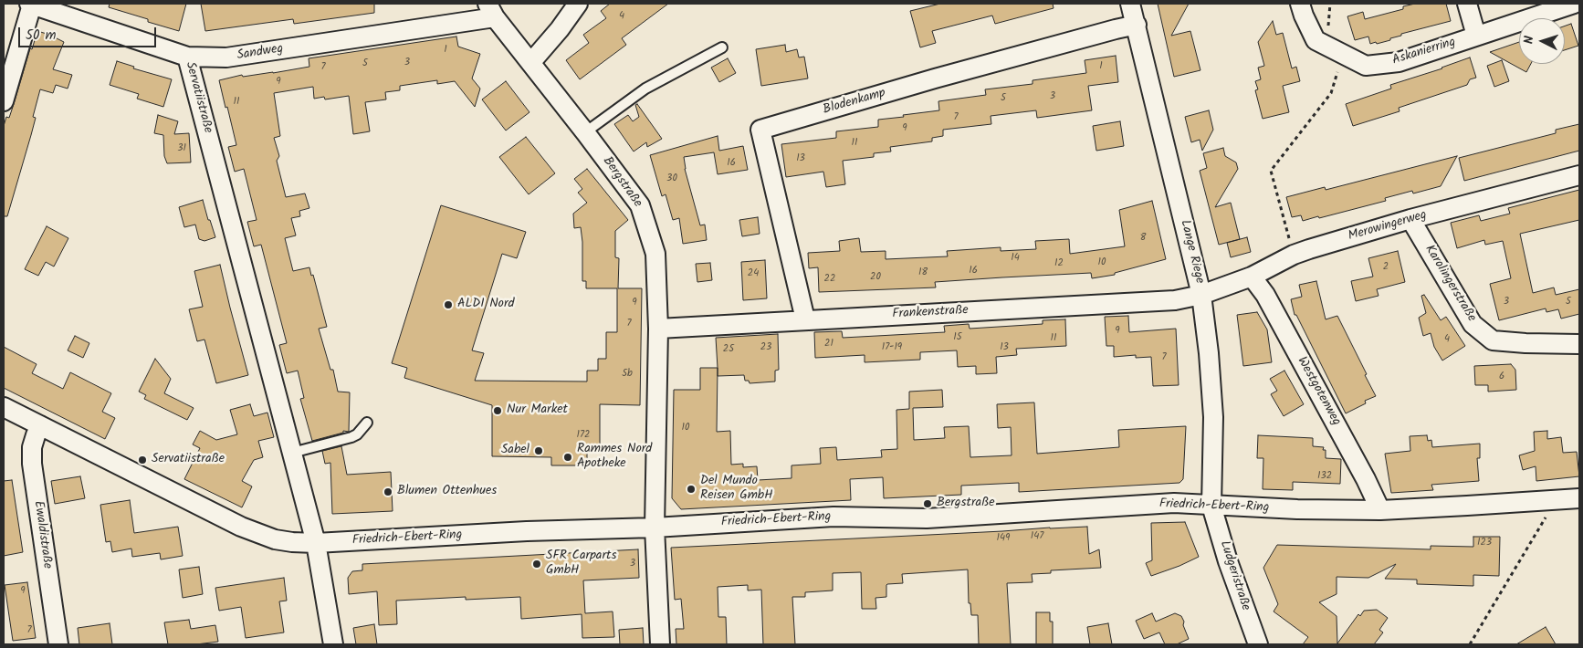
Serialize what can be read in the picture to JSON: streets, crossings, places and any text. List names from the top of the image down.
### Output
{
  "streets": {
    "street": [
      "Askanierring",
      "Sandweg",
      "Servatiistraße",
      "Blodenkamp",
      "Bergstraße",
      "Merowingerweg",
      "Lange Riege",
      "Karolingerstraße",
      "Frankenstraße",
      "Westgotenweg",
      "Friedrich-Ebert-Ring",
      "Ewaldistraße",
      "Ludgeristraße"
    ]
  },
  "crossings": [
    ["Sandweg", "Servatiistraße"],
    ["Sandweg", "Bergstraße"],
    ["Servatiistraße", "Friedrich-Ebert-Ring"],
    ["Blodenkamp", "Lange Riege"],
    ["Blodenkamp", "Frankenstraße"],
    ["Bergstraße", "Frankenstraße"],
    ["Bergstraße", "Friedrich-Ebert-Ring"],
    ["Merowingerweg", "Lange Riege"],
    ["Merowingerweg", "Karolingerstraße"],
    ["Merowingerweg", "Frankenstraße"],
    ["Merowingerweg", "Westgotenweg"],
    ["Lange Riege", "Frankenstraße"],
    ["Lange Riege", "Friedrich-Ebert-Ring"],
    ["Lange Riege", "Ludgeristraße"],
    ["Westgotenweg", "Friedrich-Ebert-Ring"],
    ["Friedrich-Ebert-Ring", "Ewaldistraße"],
    ["Friedrich-Ebert-Ring", "Ludgeristraße"]
  ],
  "places": [
    "ALDI Nord",
    "Nur Market",
    "Sabel",
    "Rammes Nord Apotheke",
    "Servatiistraße",
    "Del Mundo Reisen GmbH",
    "Blumen Ottenhues",
    "Bergstraße",
    "SFR Carparts GmbH"
  ],
  "house_numbers": [
    "4",
    "1",
    "3",
    "5",
    "1",
    "7",
    "9",
    "3",
    "5",
    "11",
    "7",
    "9",
    "11",
    "31",
    "13",
    "16",
    "30",
    "8",
    "14",
    "10",
    "12",
    "2",
    "16",
    "18",
    "24",
    "20",
    "22",
    "3",
    "5",
    "9",
    "7",
    "9",
    "15",
    "11",
    "4",
    "21",
    "23",
    "17-19",
    "13",
    "25",
    "7",
    "5b",
    "6",
    "10",
    "172",
    "132",
    "147",
    "149",
    "123",
    "3",
    "9",
    "7"
  ],
  "scale_bar": "50 m",
  "north": "left"
}
